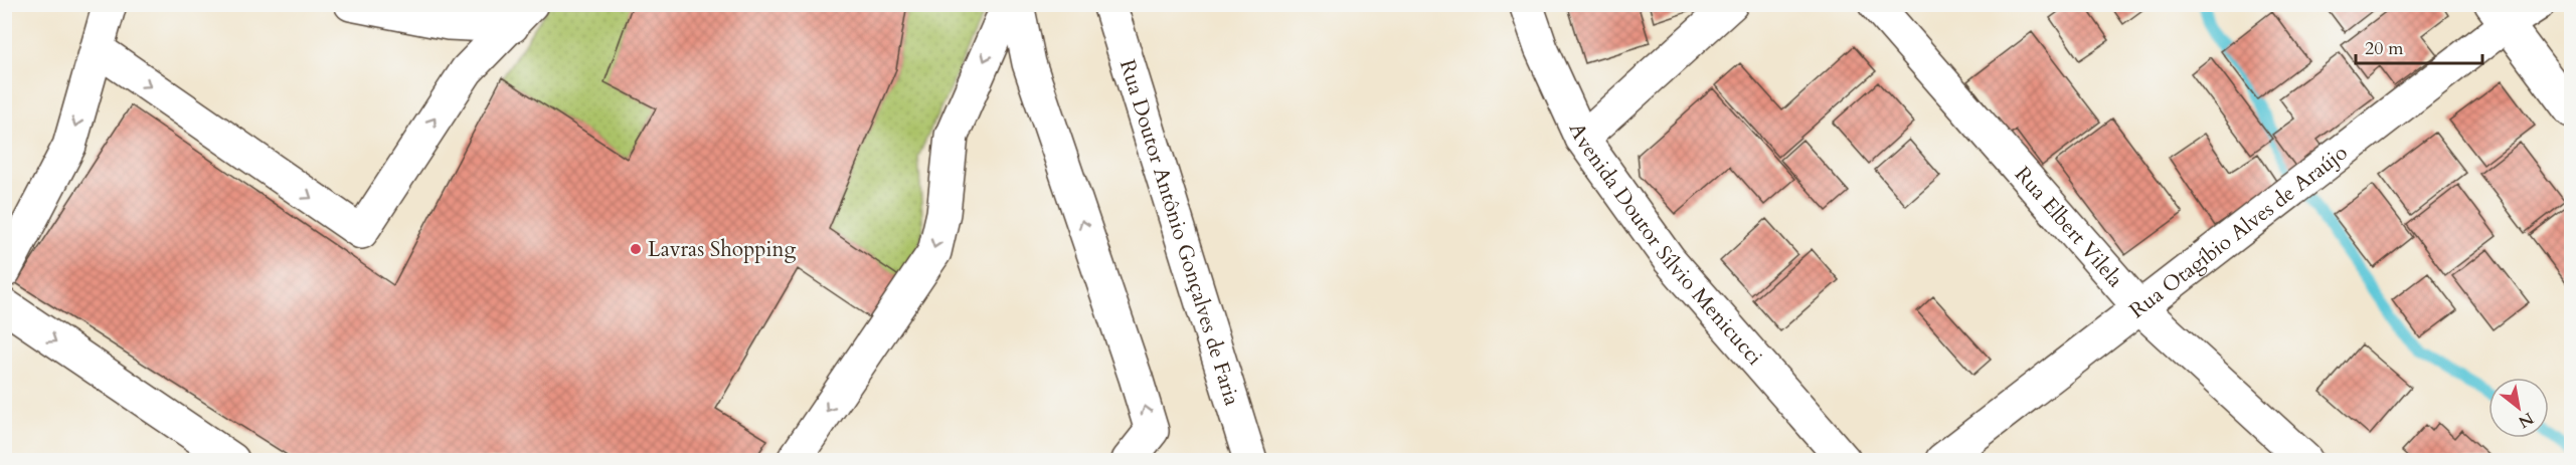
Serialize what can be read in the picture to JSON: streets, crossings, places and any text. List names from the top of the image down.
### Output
{
  "streets": {
    "street": [
      "Rua Elbert Vilela",
      "Rua Otagíbio Alves de Araújo",
      "Rua Doutor Antônio Gonçalves de Faria",
      "Avenida Doutor Sílvio Menicucci"
    ]
  },
  "crossings": [
    ["Rua Elbert Vilela", "Rua Otagíbio Alves de Araújo"]
  ],
  "places": ["Lavras Shopping"],
  "scale_bar": "20 m",
  "north": "bottom right"
}
